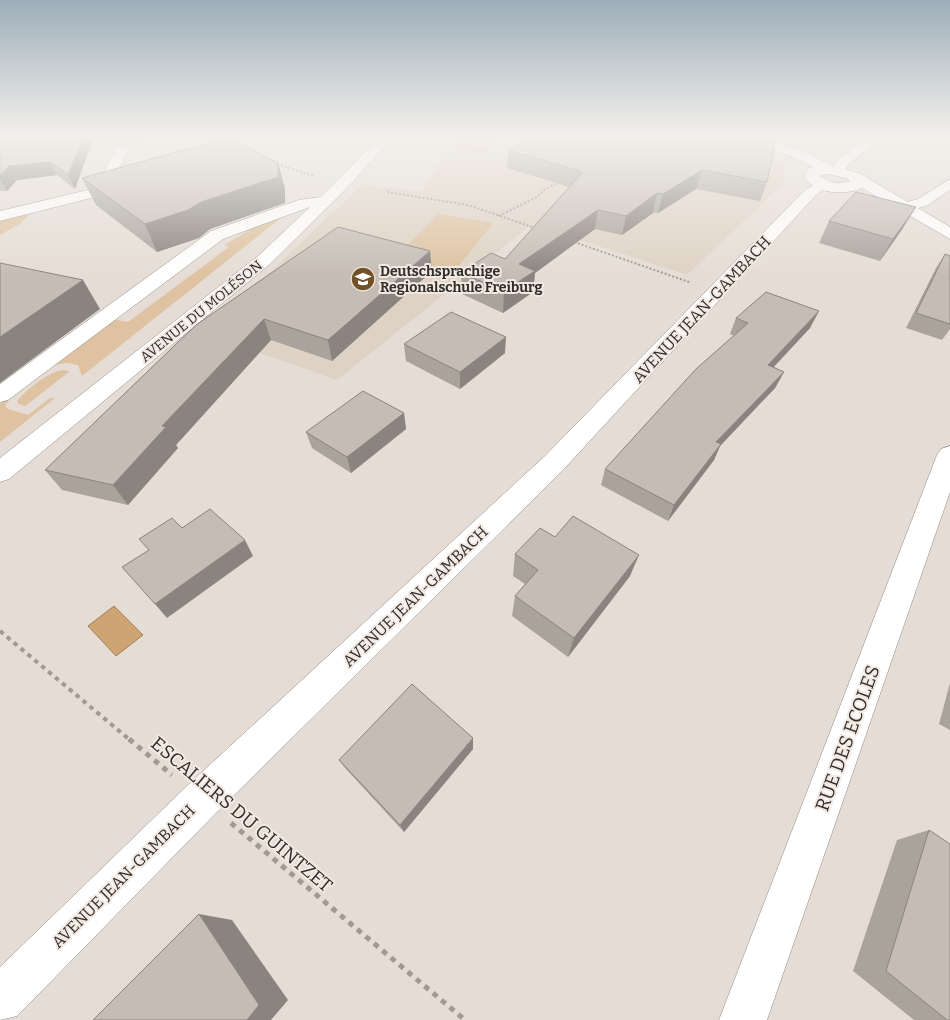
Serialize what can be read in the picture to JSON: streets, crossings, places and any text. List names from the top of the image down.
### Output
{
  "streets": {
    "street": ["AVENUE JEAN-GAMBACH", "AVENUE DU MOLÉSON", "RUE DES ECOLES"],
    "path": ["ESCALIERS DU GUINTZET"]
  },
  "crossings": [
    ["AVENUE JEAN-GAMBACH", "ESCALIERS DU GUINTZET"]
  ],
  "places": {
    "school or university": ["Deutschsprachige Regionalschule Freiburg"]
  }
}
